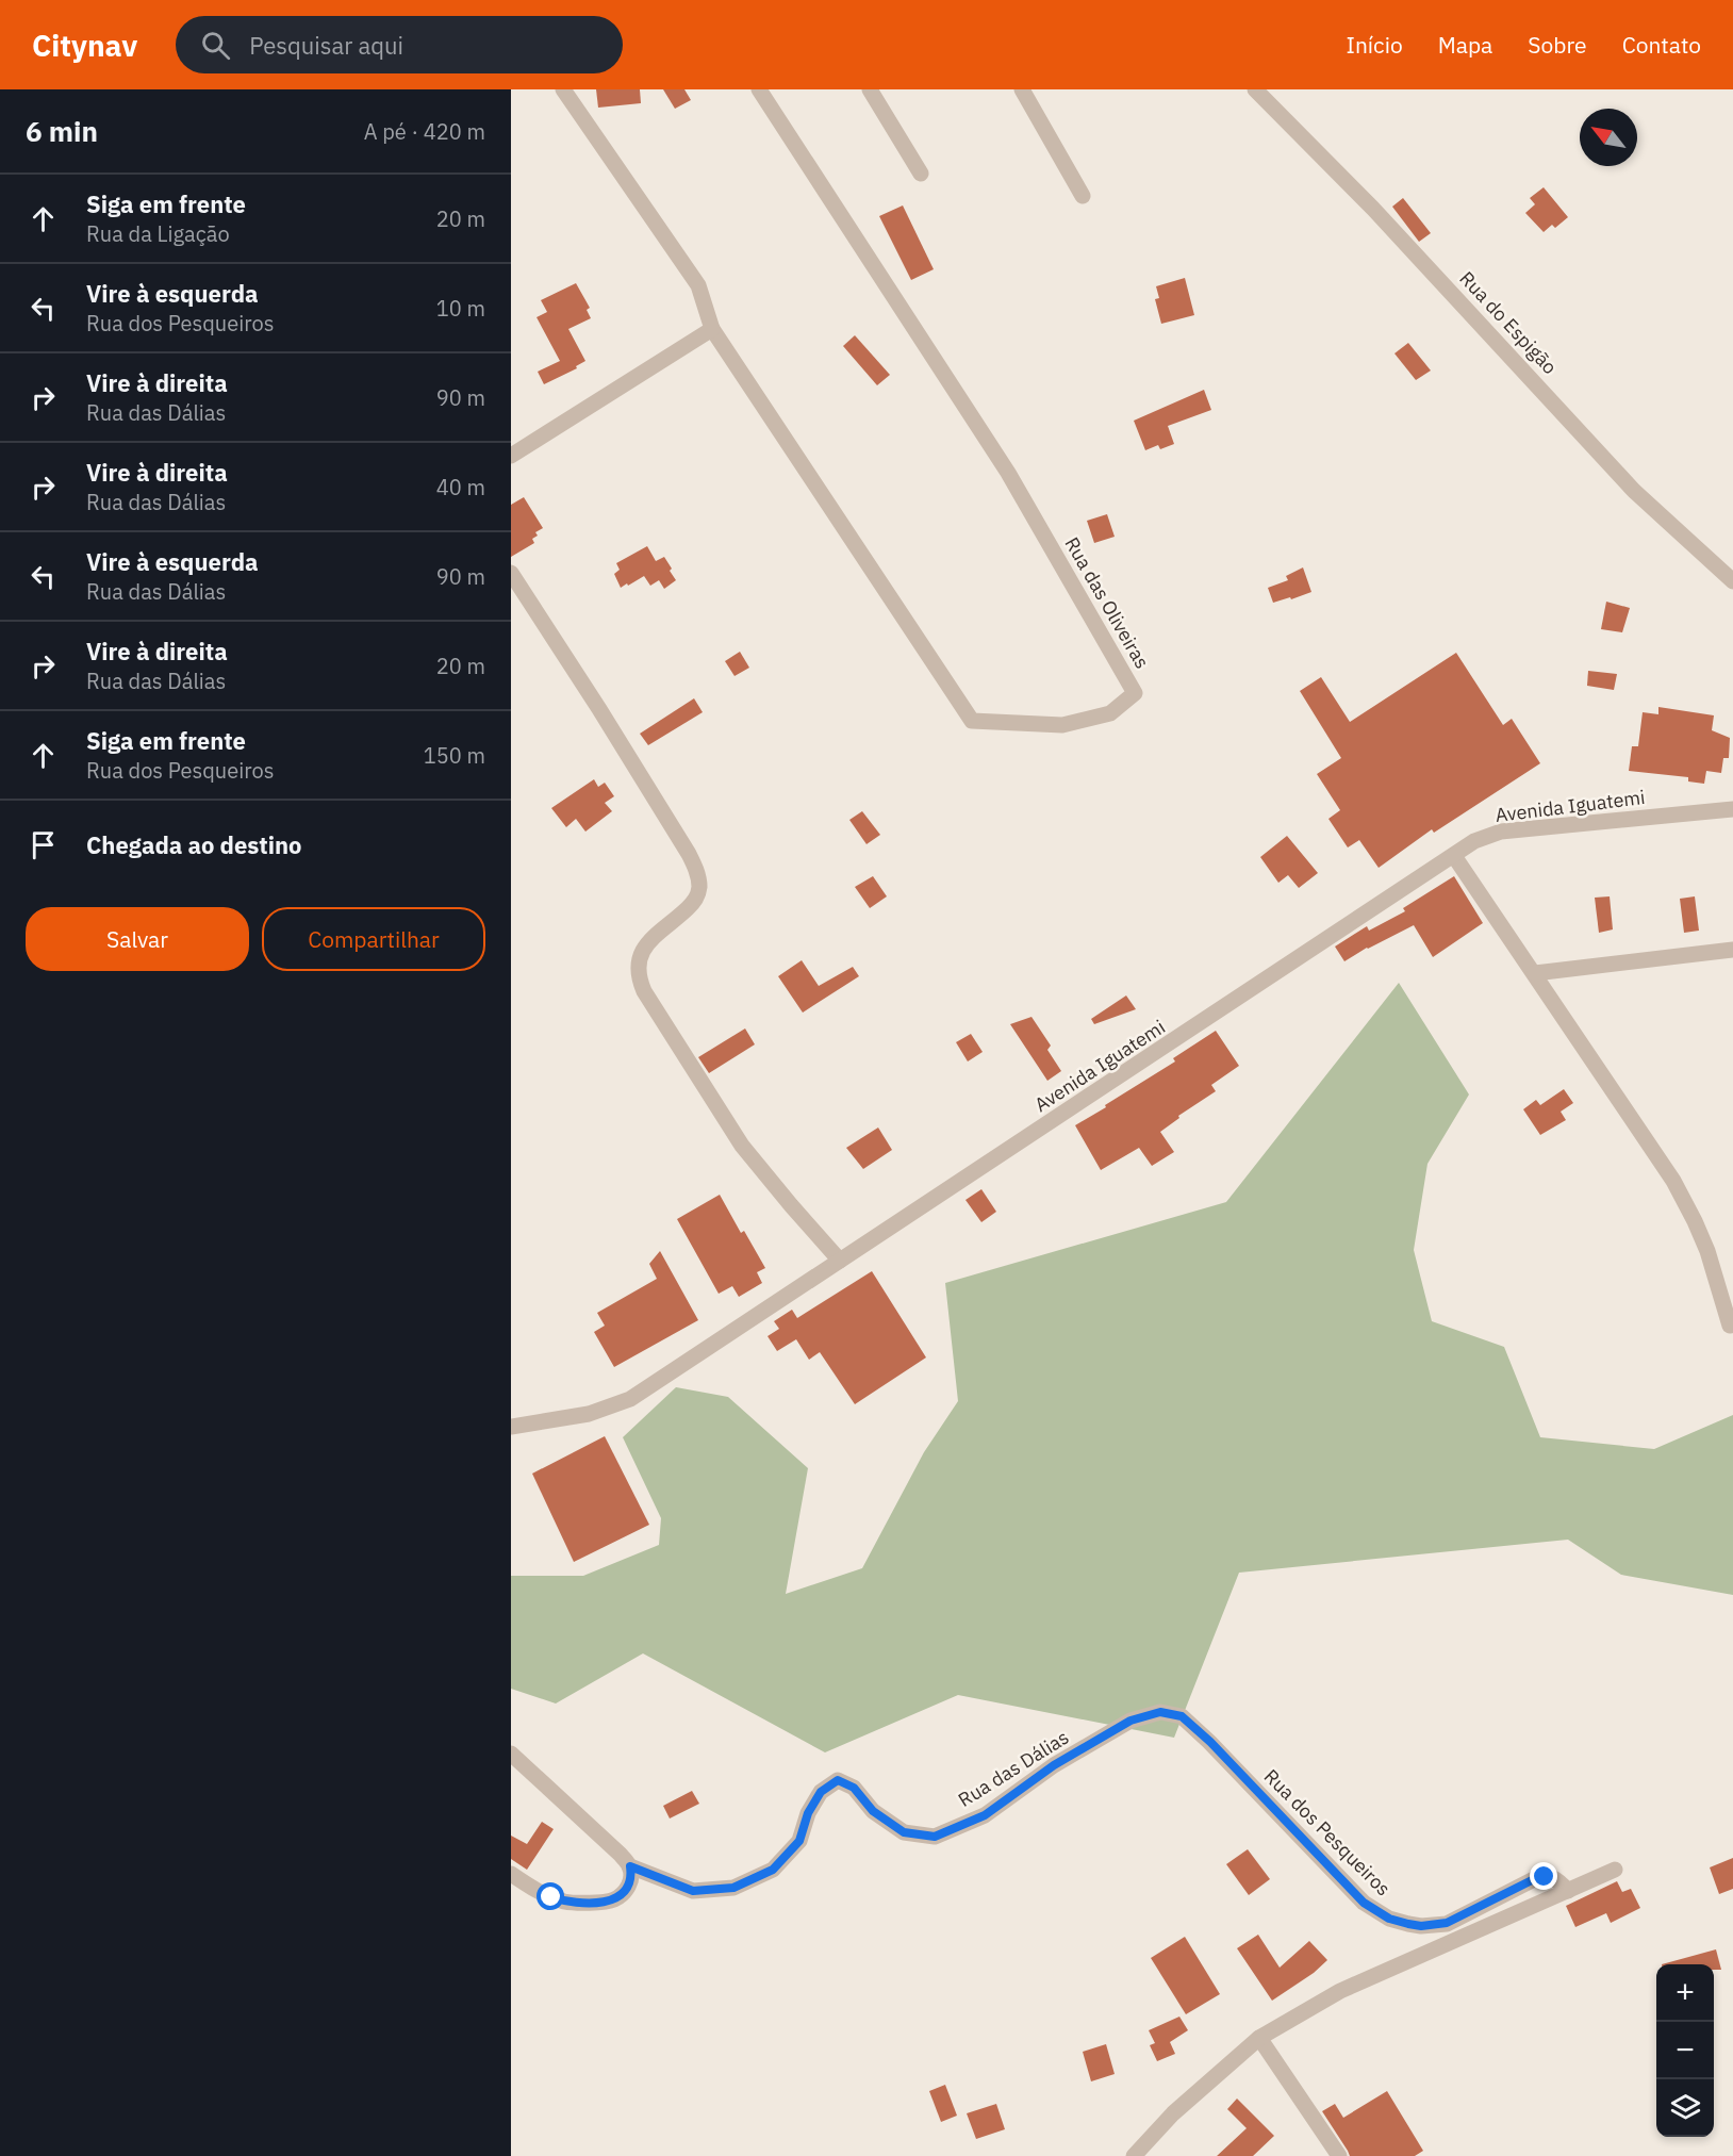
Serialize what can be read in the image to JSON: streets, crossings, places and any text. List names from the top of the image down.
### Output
{
  "streets": {
    "street": [
      "Rua do Espigão",
      "Rua das Oliveiras",
      "Avenida Iguatemi",
      "Rua das Dálias",
      "Rua dos Pesqueiros"
    ]
  },
  "crossings": [
    ["Rua das Dálias", "Rua dos Pesqueiros"]
  ],
  "north": "top left",
  "page": {
    "header": "Citynav",
    "search": "Pesquisar aqui",
    "nav": [
      "Início",
      "Mapa",
      "Sobre",
      "Contato"
    ],
    "heading": ["6 min", "A pé · 420 m"],
    "list": [
      ["Siga em frente", "Rua da Ligação", "20 m"],
      ["Vire à esquerda", "Rua dos Pesqueiros", "10 m"],
      ["Vire à direita", "Rua das Dálias", "90 m"],
      ["Vire à direita", "Rua das Dálias", "40 m"],
      ["Vire à esquerda", "Rua das Dálias", "90 m"],
      ["Vire à direita", "Rua das Dálias", "20 m"],
      ["Siga em frente", "Rua dos Pesqueiros", "150 m"],
      "Chegada ao destino"
    ],
    "buttons": ["Salvar", "Compartilhar"],
    "map_buttons": ["+", "−"]
  }
}
